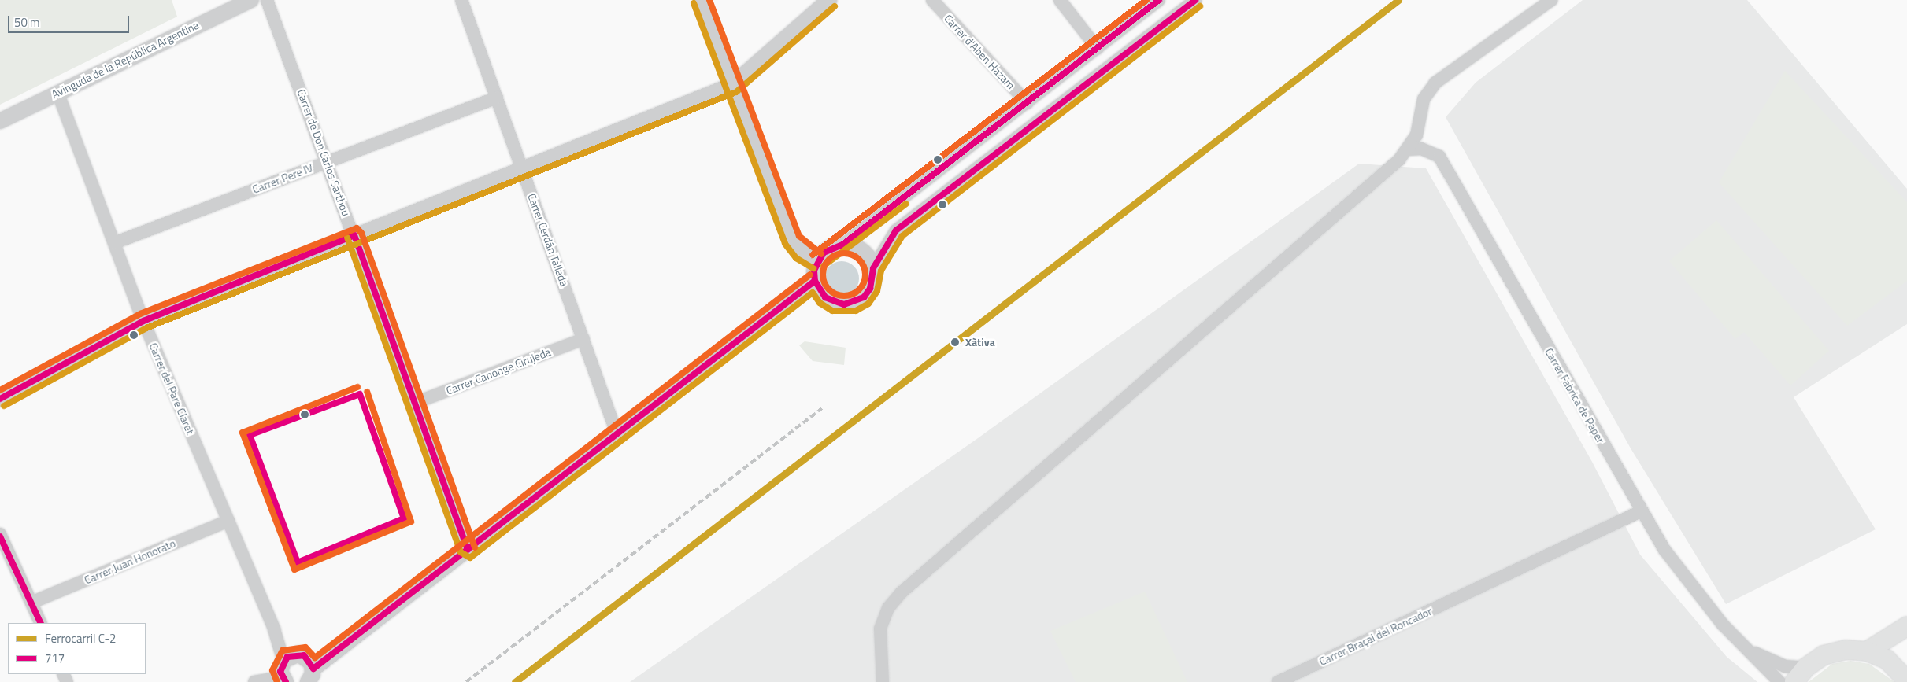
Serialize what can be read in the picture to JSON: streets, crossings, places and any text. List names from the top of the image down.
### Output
{
  "streets": {
    "street": [
      "Carrer d'Aben Hazam",
      "Avinguda de la República Argentina",
      "Carrer de Don Carlos Sarthou",
      "Carrer Pere IV",
      "Carrer Cerdán Tallada",
      "Carrer Canonge Cirujeda",
      "Carrer del Pare Claret",
      "Carrer Fabrica de Paper",
      "Carrer Juan Honorato",
      "Carrer Braçal del Roncador"
    ]
  },
  "crossings": [
    ["Avinguda de la República Argentina", "Carrer del Pare Claret"],
    ["Carrer de Don Carlos Sarthou", "Carrer Pere IV"],
    ["Carrer de Don Carlos Sarthou", "Carrer Canonge Cirujeda"],
    ["Carrer Pere IV", "Carrer Cerdán Tallada"],
    ["Carrer Pere IV", "Carrer del Pare Claret"],
    ["Carrer Cerdán Tallada", "Carrer Canonge Cirujeda"],
    ["Carrer del Pare Claret", "Carrer Juan Honorato"],
    ["Carrer Fabrica de Paper", "Carrer Braçal del Roncador"]
  ],
  "places": ["Xàtiva"],
  "lines": ["rail line C-2", "transit line 717"],
  "legend": ["Ferrocarril C-2", "717"],
  "scale_bar": "50 m"
}
